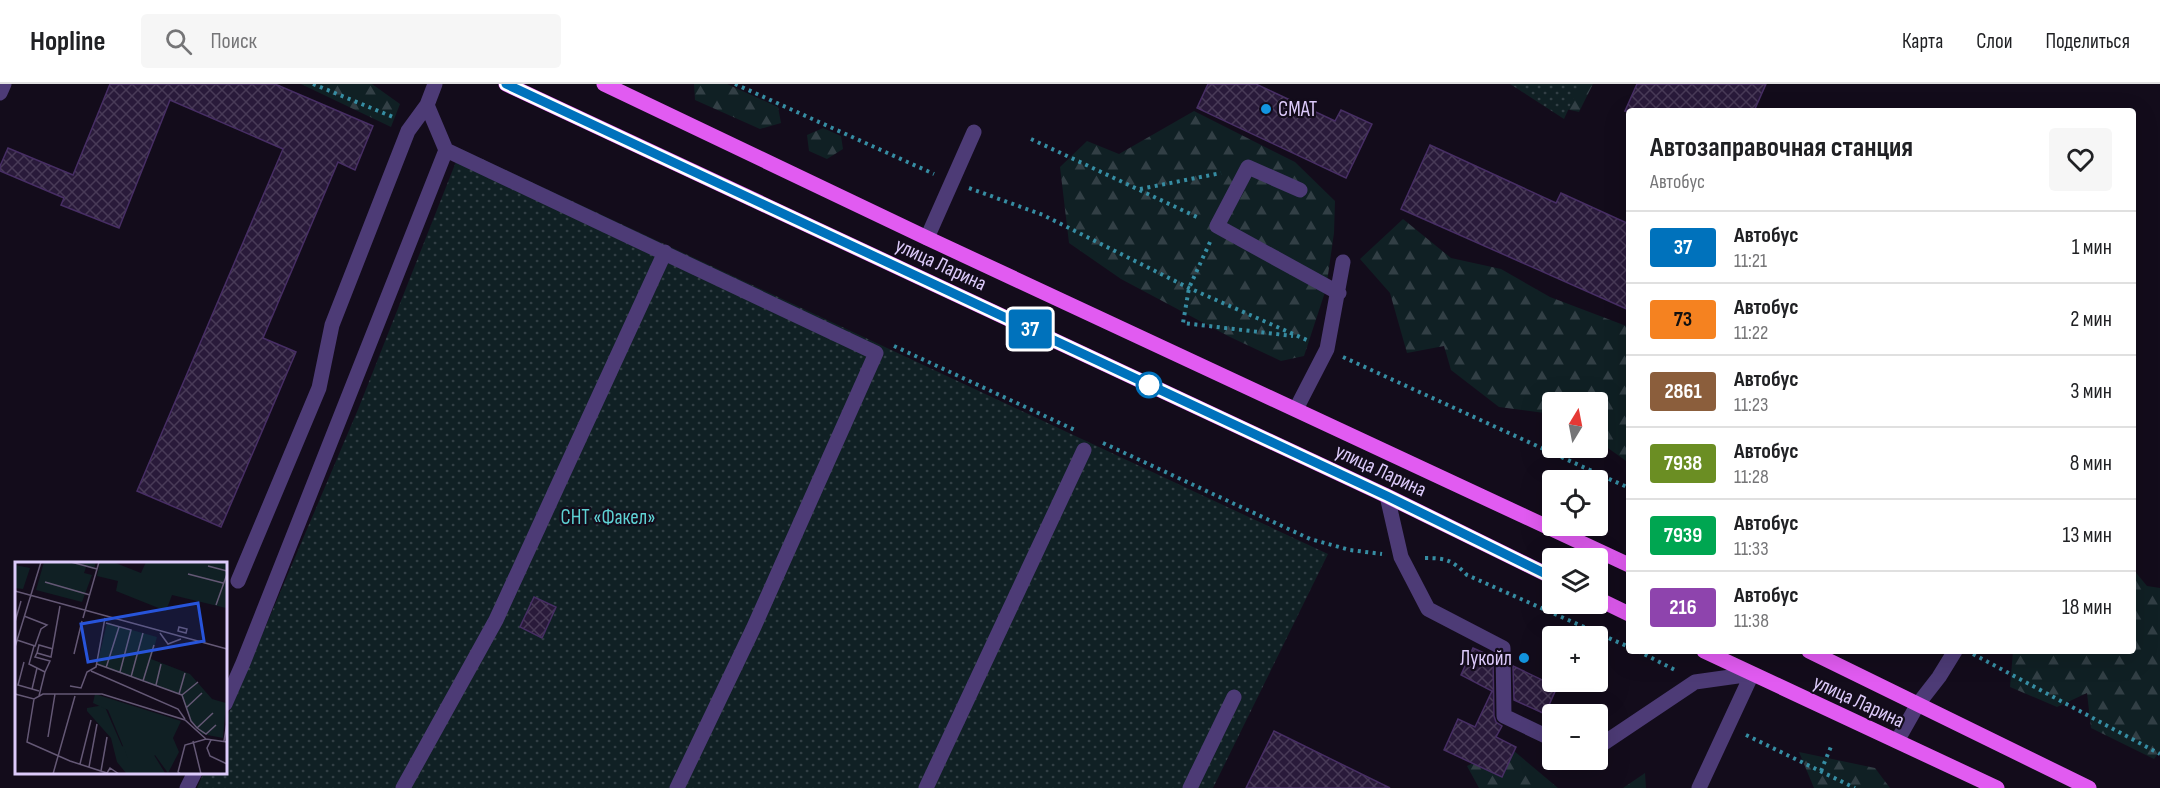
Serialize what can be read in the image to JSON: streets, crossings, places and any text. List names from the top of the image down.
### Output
{
  "streets": {
    "main road": ["улица Ларина"]
  },
  "parks": ["СНТ «Факел»"],
  "places": ["СМАТ", "Лукойл"],
  "lines": ["bus line 37"],
  "north": "top",
  "page": {
    "header": "Hopline",
    "search": "Поиск",
    "nav": ["Карта", "Слои", "Поделиться"],
    "on_map": "37",
    "heading": ["Автозаправочная станция", "Автобус"],
    "list": [
      {
        "mark": "37",
        "name": "Автобус",
        "note": "11:21",
        "value": "1 мин"
      },
      {
        "mark": "73",
        "name": "Автобус",
        "note": "11:22",
        "value": "2 мин"
      },
      {
        "mark": "2861",
        "name": "Автобус",
        "note": "11:23",
        "value": "3 мин"
      },
      {
        "mark": "7938",
        "name": "Автобус",
        "note": "11:28",
        "value": "8 мин"
      },
      {
        "mark": "7939",
        "name": "Автобус",
        "note": "11:33",
        "value": "13 мин"
      },
      {
        "mark": "216",
        "name": "Автобус",
        "note": "11:38",
        "value": "18 мин"
      }
    ],
    "map_buttons": ["+", "−"]
  }
}
